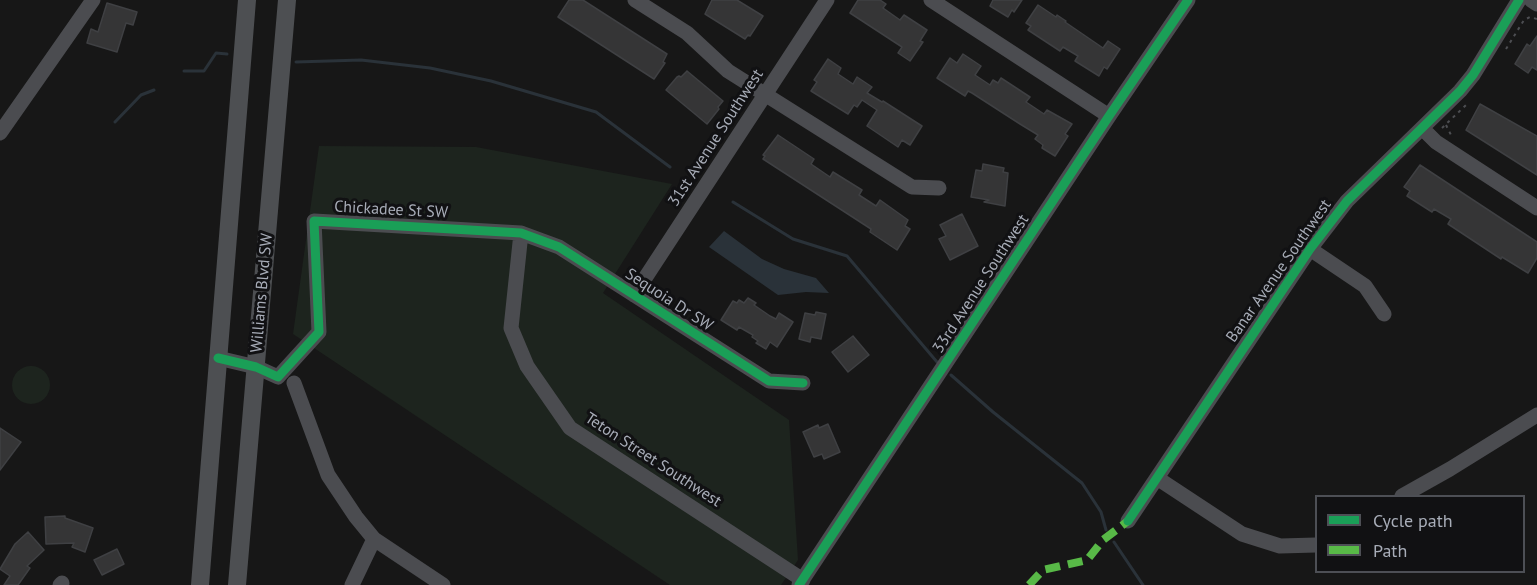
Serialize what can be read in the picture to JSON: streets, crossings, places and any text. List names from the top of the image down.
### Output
{
  "streets": {
    "main road": ["Williams Blvd SW"],
    "street": [
      "31st Avenue Southwest",
      "Chickadee St SW",
      "Banar Avenue Southwest",
      "33rd Avenue Southwest",
      "Sequoia Dr SW",
      "Teton Street Southwest"
    ]
  },
  "crossings": [
    ["31st Avenue Southwest", "Sequoia Dr SW"],
    ["Chickadee St SW", "Williams Blvd SW"],
    ["Chickadee St SW", "Sequoia Dr SW"],
    ["Chickadee St SW", "Teton Street Southwest"],
    ["33rd Avenue Southwest", "Teton Street Southwest"],
    ["Sequoia Dr SW", "Teton Street Southwest"]
  ],
  "legend": ["Cycle path", "Path"]
}
